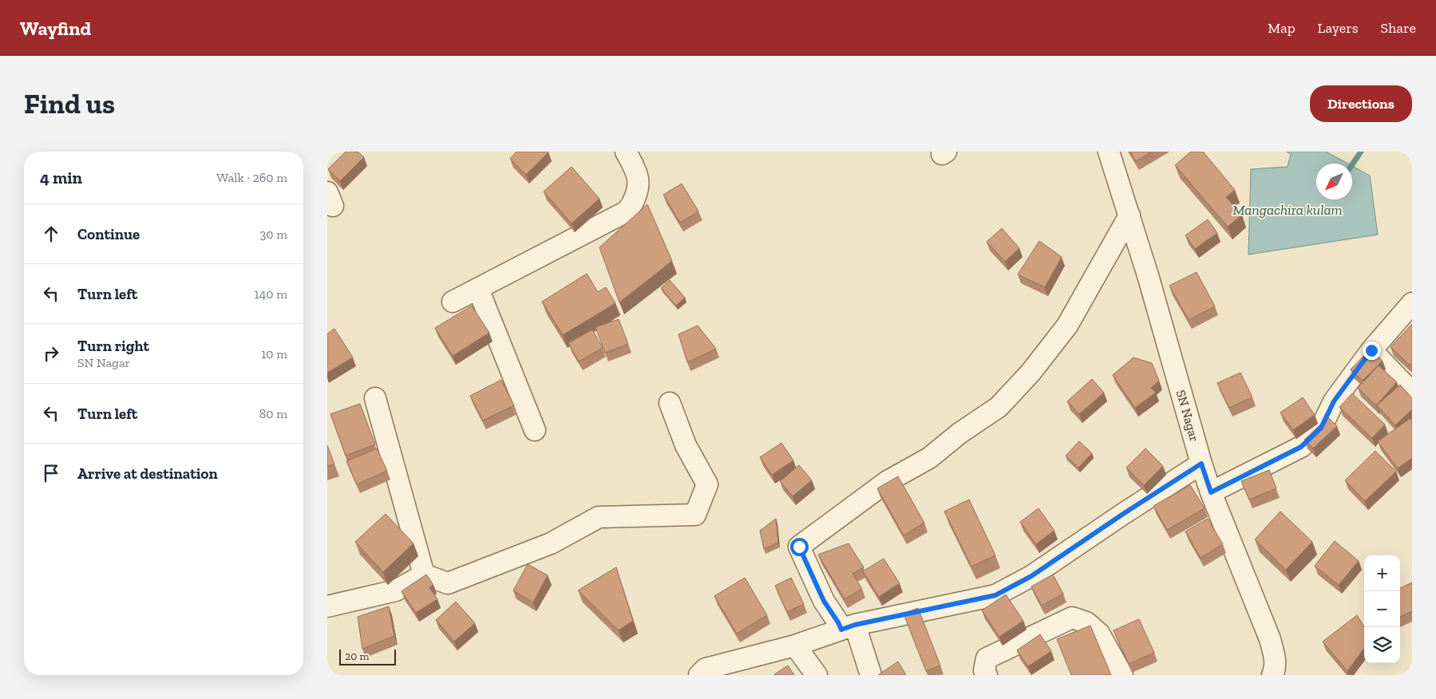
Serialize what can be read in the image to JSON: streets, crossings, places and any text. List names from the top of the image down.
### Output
{
  "streets": {
    "street": ["SN Nagar"]
  },
  "water": ["Mangachira kulam"],
  "scale_bar": "20 m",
  "north": "bottom left",
  "page": {
    "header": "Wayfind",
    "nav": ["Map", "Layers", "Share"],
    "buttons": "Directions",
    "title": "Find us",
    "heading": ["4 min", "Walk · 260 m"],
    "list": [
      ["Continue", "30 m"],
      ["Turn left", "140 m"],
      ["Turn right", "SN Nagar", "10 m"],
      ["Turn left", "80 m"],
      "Arrive at destination"
    ],
    "map_buttons": ["+", "−"],
    "scale": "20 m"
  }
}
